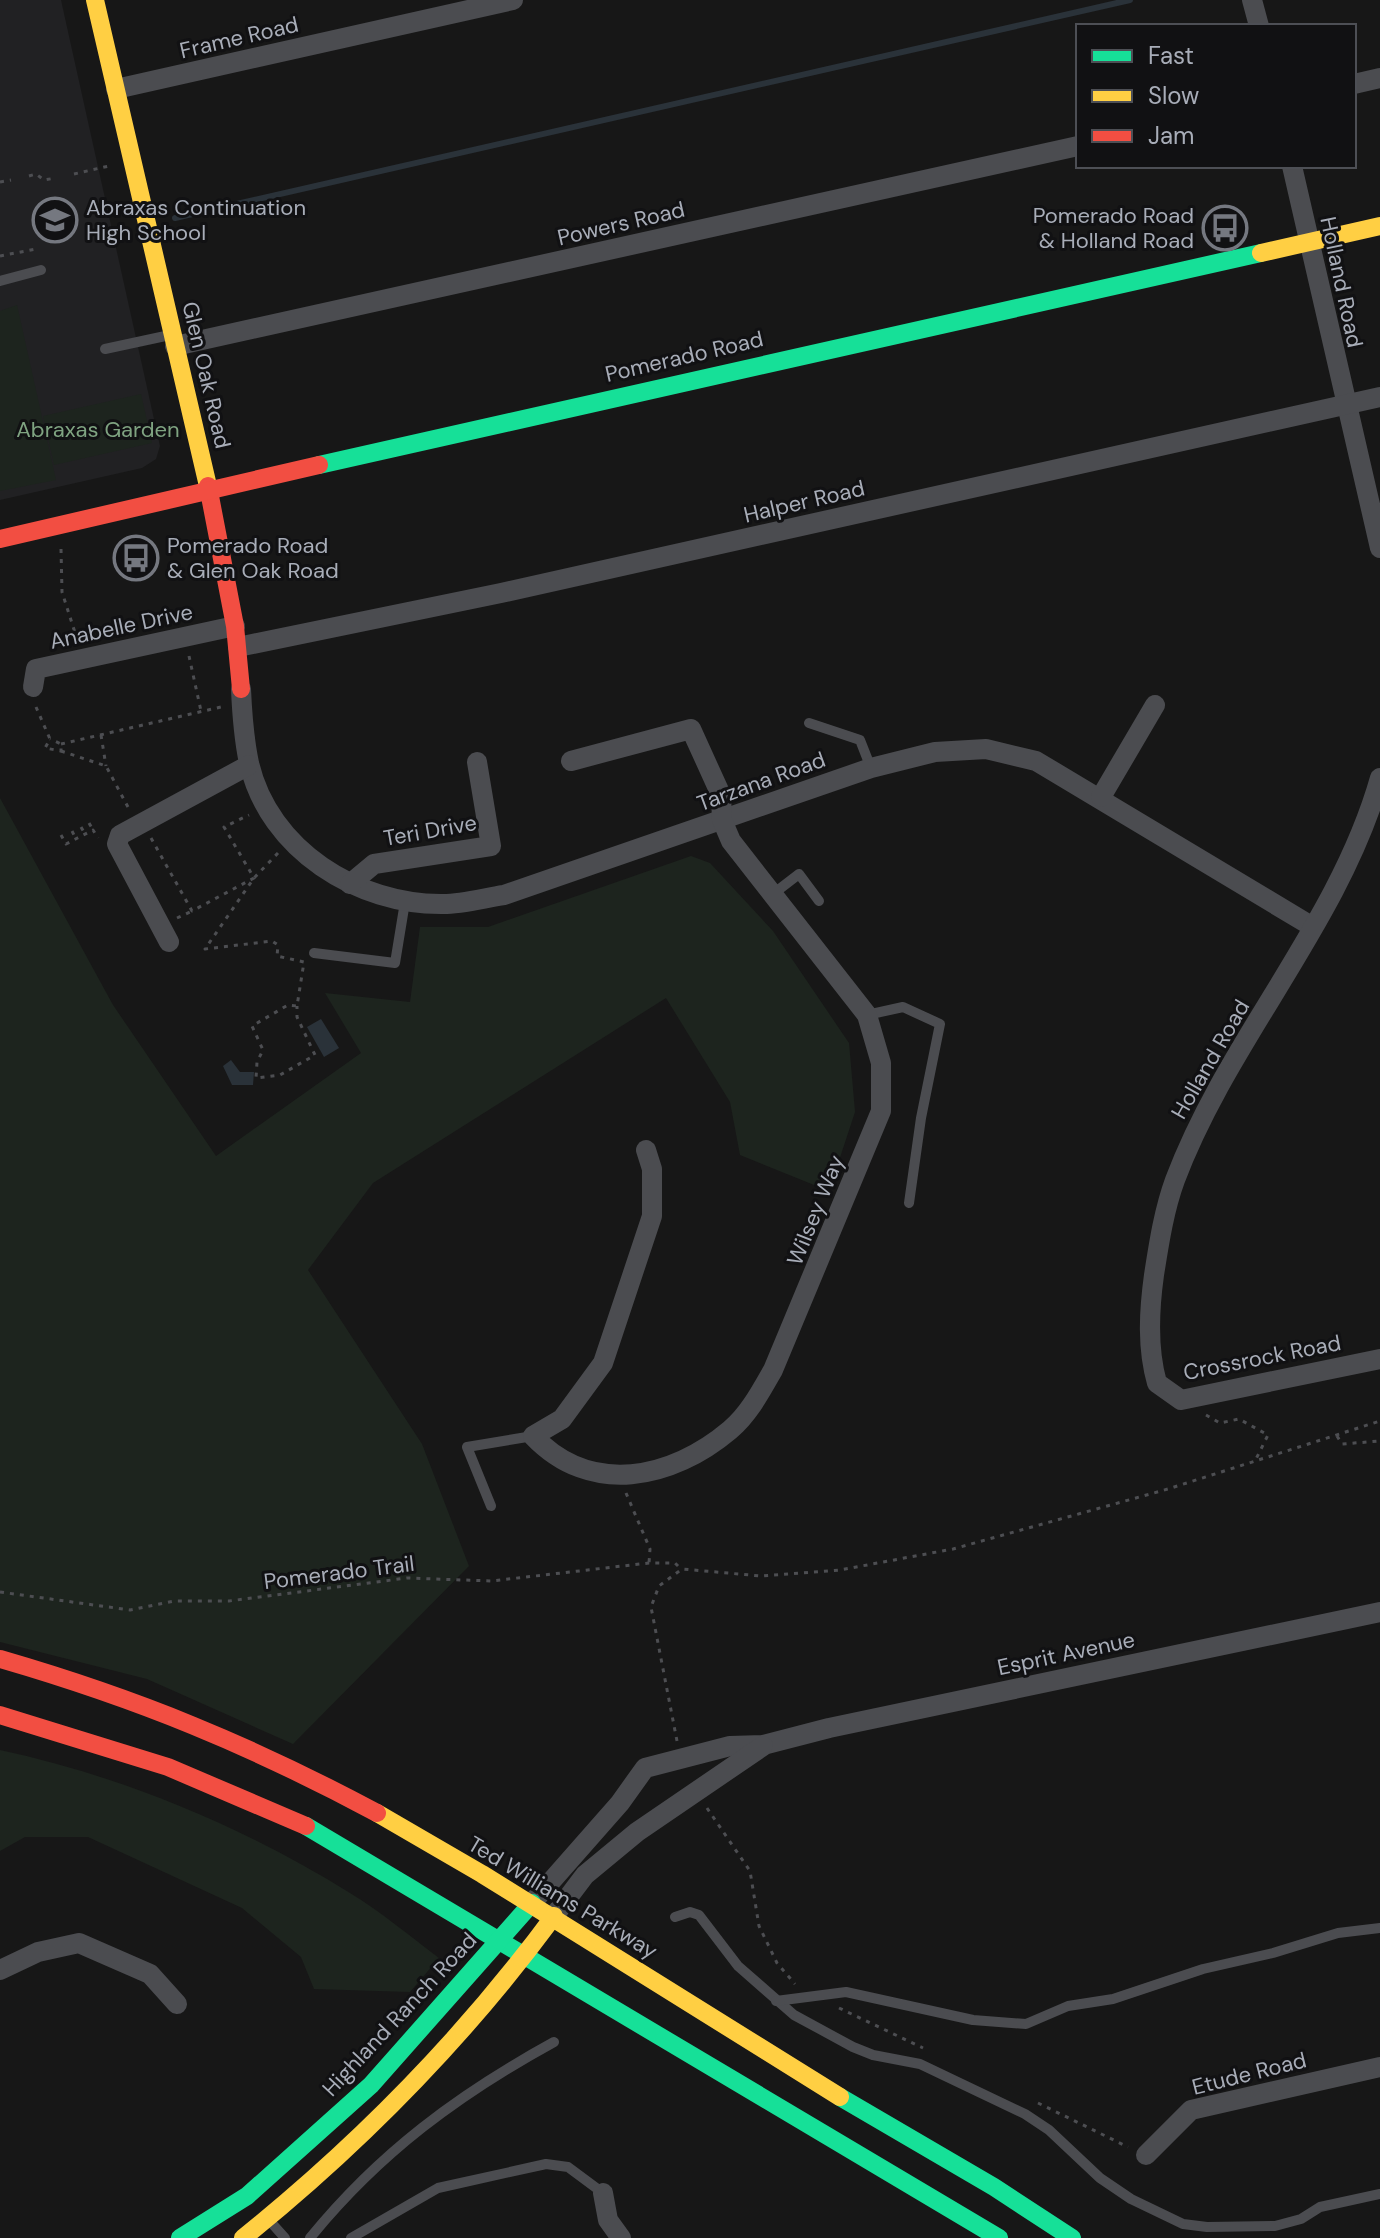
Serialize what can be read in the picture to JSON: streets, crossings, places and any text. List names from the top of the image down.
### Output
{
  "streets": {
    "main road": [
      "Pomerado Road",
      "Glen Oak Road",
      "Esprit Avenue",
      "Ted Williams Parkway",
      "Highland Ranch Road"
    ],
    "street": [
      "Frame Road",
      "Powers Road",
      "Holland Road",
      "Halper Road",
      "Anabelle Drive",
      "Tarzana Road",
      "Teri Drive",
      "Wilsey Way",
      "Crossrock Road",
      "Etude Road"
    ],
    "path": ["Pomerado Trail"]
  },
  "crossings": [
    ["Frame Road", "Glen Oak Road"],
    ["Powers Road", "Glen Oak Road"],
    ["Holland Road", "Pomerado Road"],
    ["Holland Road", "Halper Road"],
    ["Holland Road", "Tarzana Road"],
    ["Holland Road", "Crossrock Road"],
    ["Pomerado Road", "Glen Oak Road"],
    ["Glen Oak Road", "Halper Road"],
    ["Glen Oak Road", "Anabelle Drive"],
    ["Glen Oak Road", "Tarzana Road"],
    ["Tarzana Road", "Teri Drive"],
    ["Tarzana Road", "Wilsey Way"],
    ["Esprit Avenue", "Ted Williams Parkway"],
    ["Esprit Avenue", "Highland Ranch Road"]
  ],
  "parks": ["Abraxas Garden"],
  "places": {
    "school or university": ["Abraxas Continuation High School"],
    "bus stop": ["Pomerado Road & Holland Road", "Pomerado Road & Glen Oak Road"]
  },
  "legend": ["Fast", "Slow", "Jam"]
}
